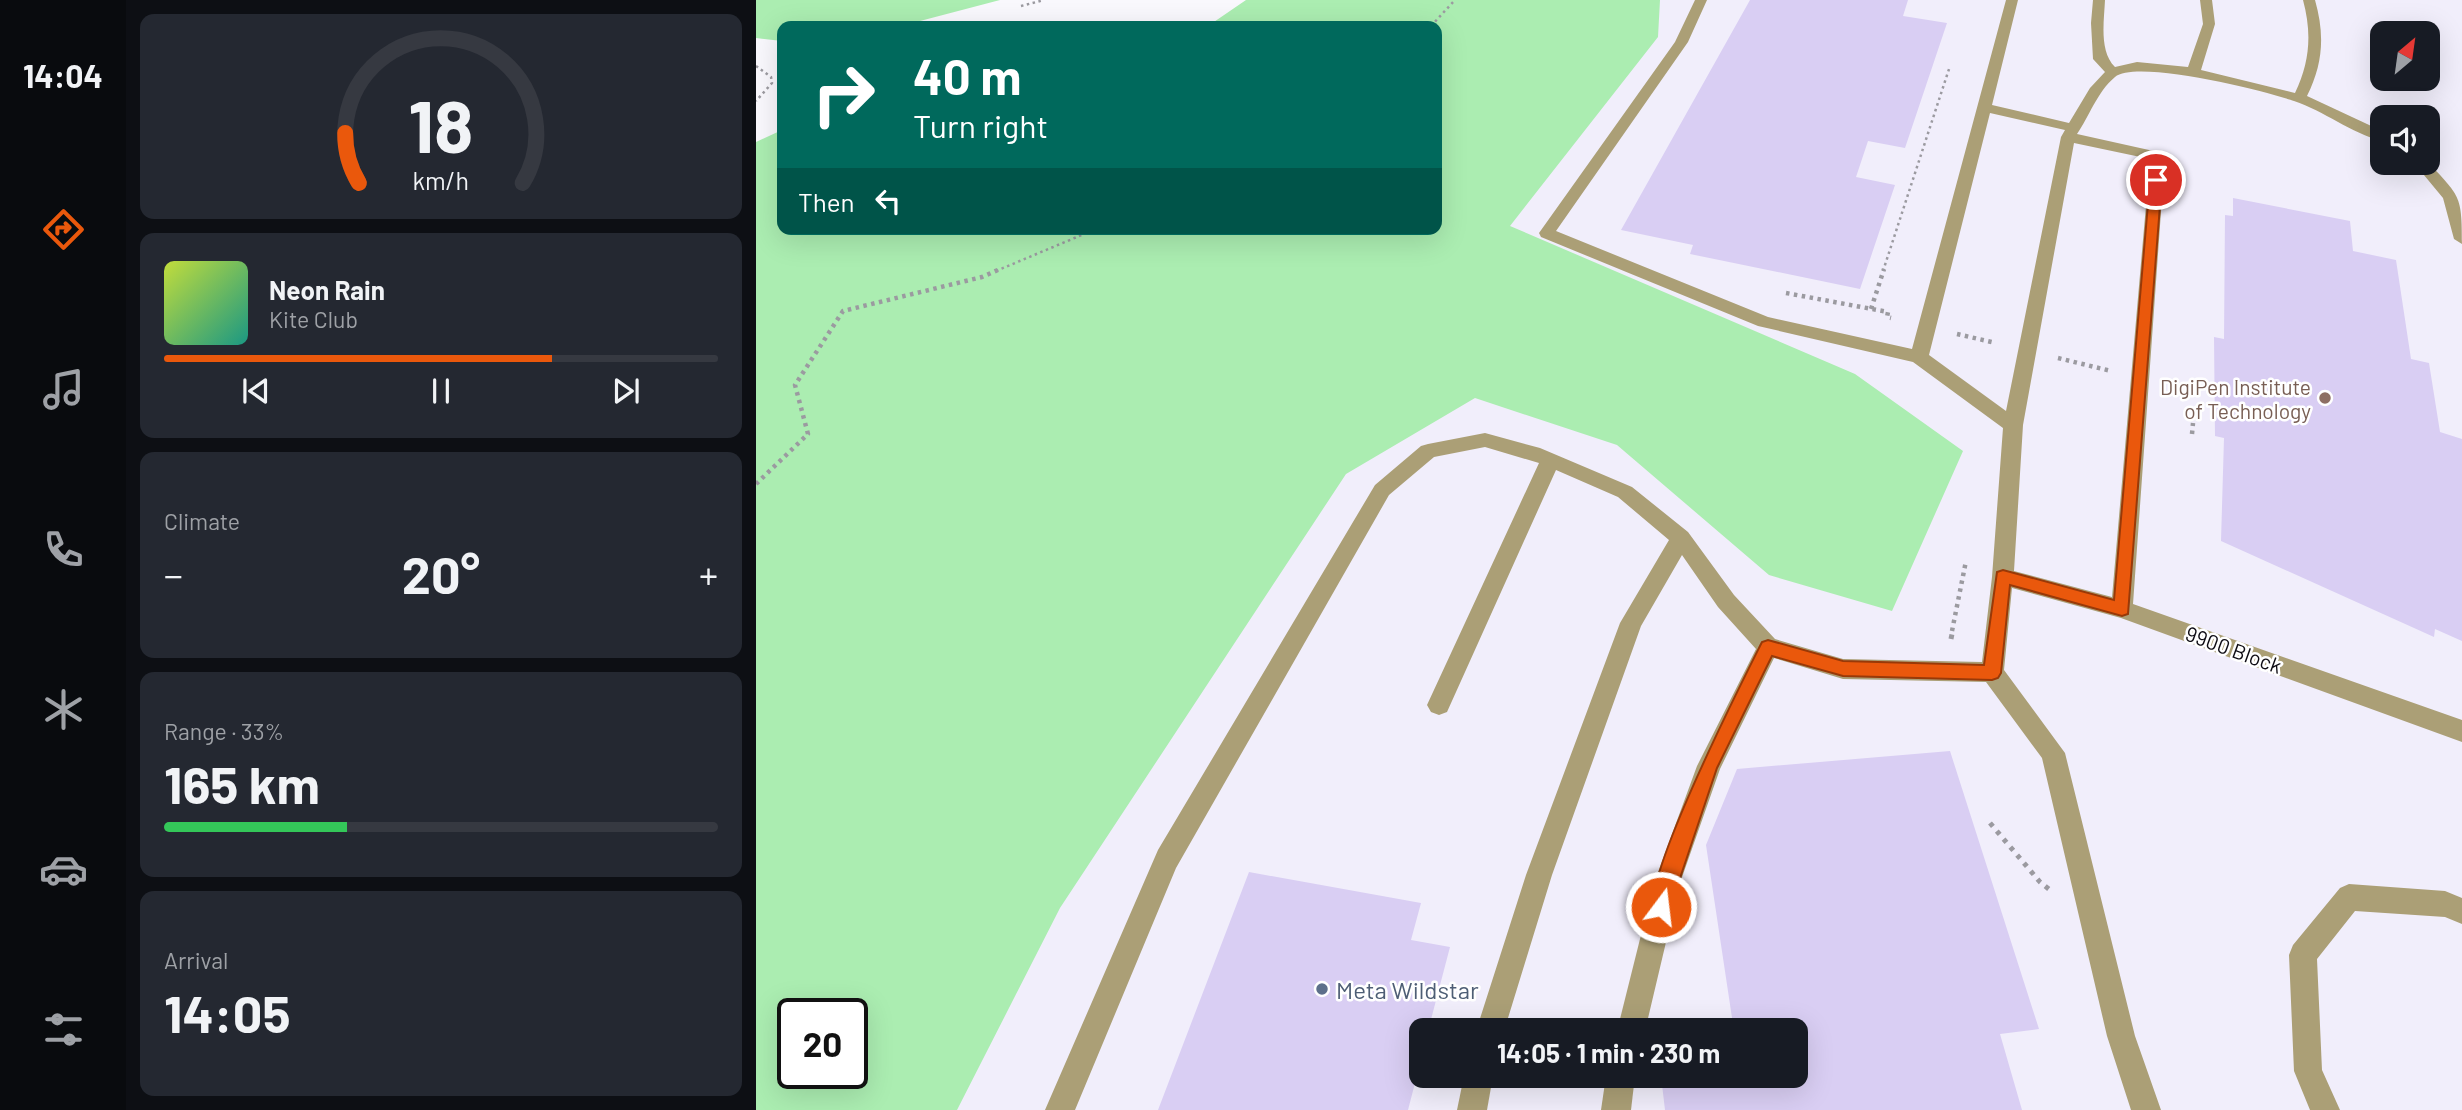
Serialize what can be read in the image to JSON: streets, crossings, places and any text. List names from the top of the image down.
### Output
{
  "streets": {
    "lane": ["9900 Block"]
  },
  "places": ["DigiPen Institute of Technology", "Meta Wildstar"],
  "north": "top right",
  "page": {
    "tabs": "14:04",
    "turn": ["40 m", "Turn right"],
    "then": "Then",
    "song": ["Neon Rain", "Kite Club"],
    "tile": [
      "Climate",
      ["Range · 33%", "165 km"],
      ["Arrival", "14:05"]
    ],
    "heat": ["−", "20°", "+"],
    "limit": "20",
    "trip": "14:05 · 1 min · 230 m",
    "gauge": ["18", "km/h"]
  }
}
